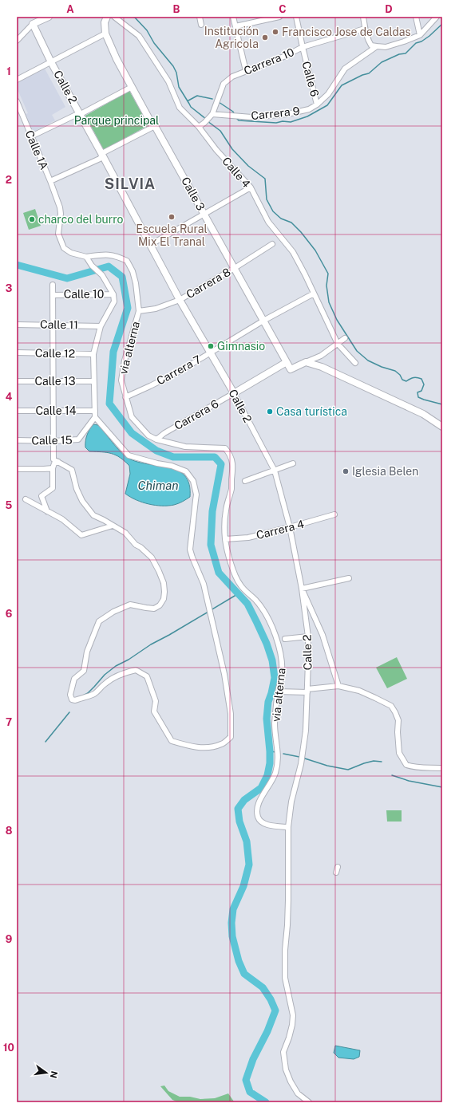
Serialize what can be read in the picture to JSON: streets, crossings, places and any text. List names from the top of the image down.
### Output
{
  "streets": {
    "main road": ["Calle 2", "Calle 3", "Carrera 6"],
    "street": [
      "Carrera 10",
      "Calle 6",
      "Carrera 9",
      "Calle 1A",
      "Calle 4",
      "Carrera 8",
      "Calle 10",
      "Calle 11",
      "via alterna",
      "Calle 12",
      "Carrera 7",
      "Calle 13",
      "Calle 14",
      "Calle 15",
      "Carrera 4"
    ]
  },
  "crossings": [
    ["Carrera 10", "Calle 6"],
    ["Carrera 10", "Carrera 9"],
    ["Carrera 10", "Calle 4"],
    ["Calle 6", "Carrera 9"],
    ["Calle 2", "Carrera 8"],
    ["Calle 2", "via alterna"],
    ["Calle 2", "Carrera 7"],
    ["Calle 2", "Carrera 6"],
    ["Calle 2", "Carrera 4"],
    ["Calle 1A", "via alterna"],
    ["Calle 4", "Carrera 7"],
    ["Calle 3", "Carrera 8"],
    ["Calle 3", "Carrera 7"],
    ["Calle 3", "Carrera 6"],
    ["Carrera 8", "via alterna"],
    ["via alterna", "Carrera 7"],
    ["via alterna", "Carrera 6"],
    ["via alterna", "Carrera 4"]
  ],
  "districts": ["SILVIA"],
  "water": ["Chiman"],
  "parks": ["Parque principal"],
  "places": [
    "Francisco Jose de Caldas",
    "Institución Agricola",
    "Escuela Rural Mix El Tranal",
    "charco del burro",
    "Gimnasio",
    "Casa turística",
    "Iglesia Belen"
  ],
  "north": "right",
  "grid": {
    "columns": [
      "A",
      "B",
      "C",
      "D"
    ],
    "rows": [
      "1",
      "2",
      "3",
      "4",
      "5",
      "6",
      "7",
      "8",
      "9",
      "10"
    ]
  }
}
